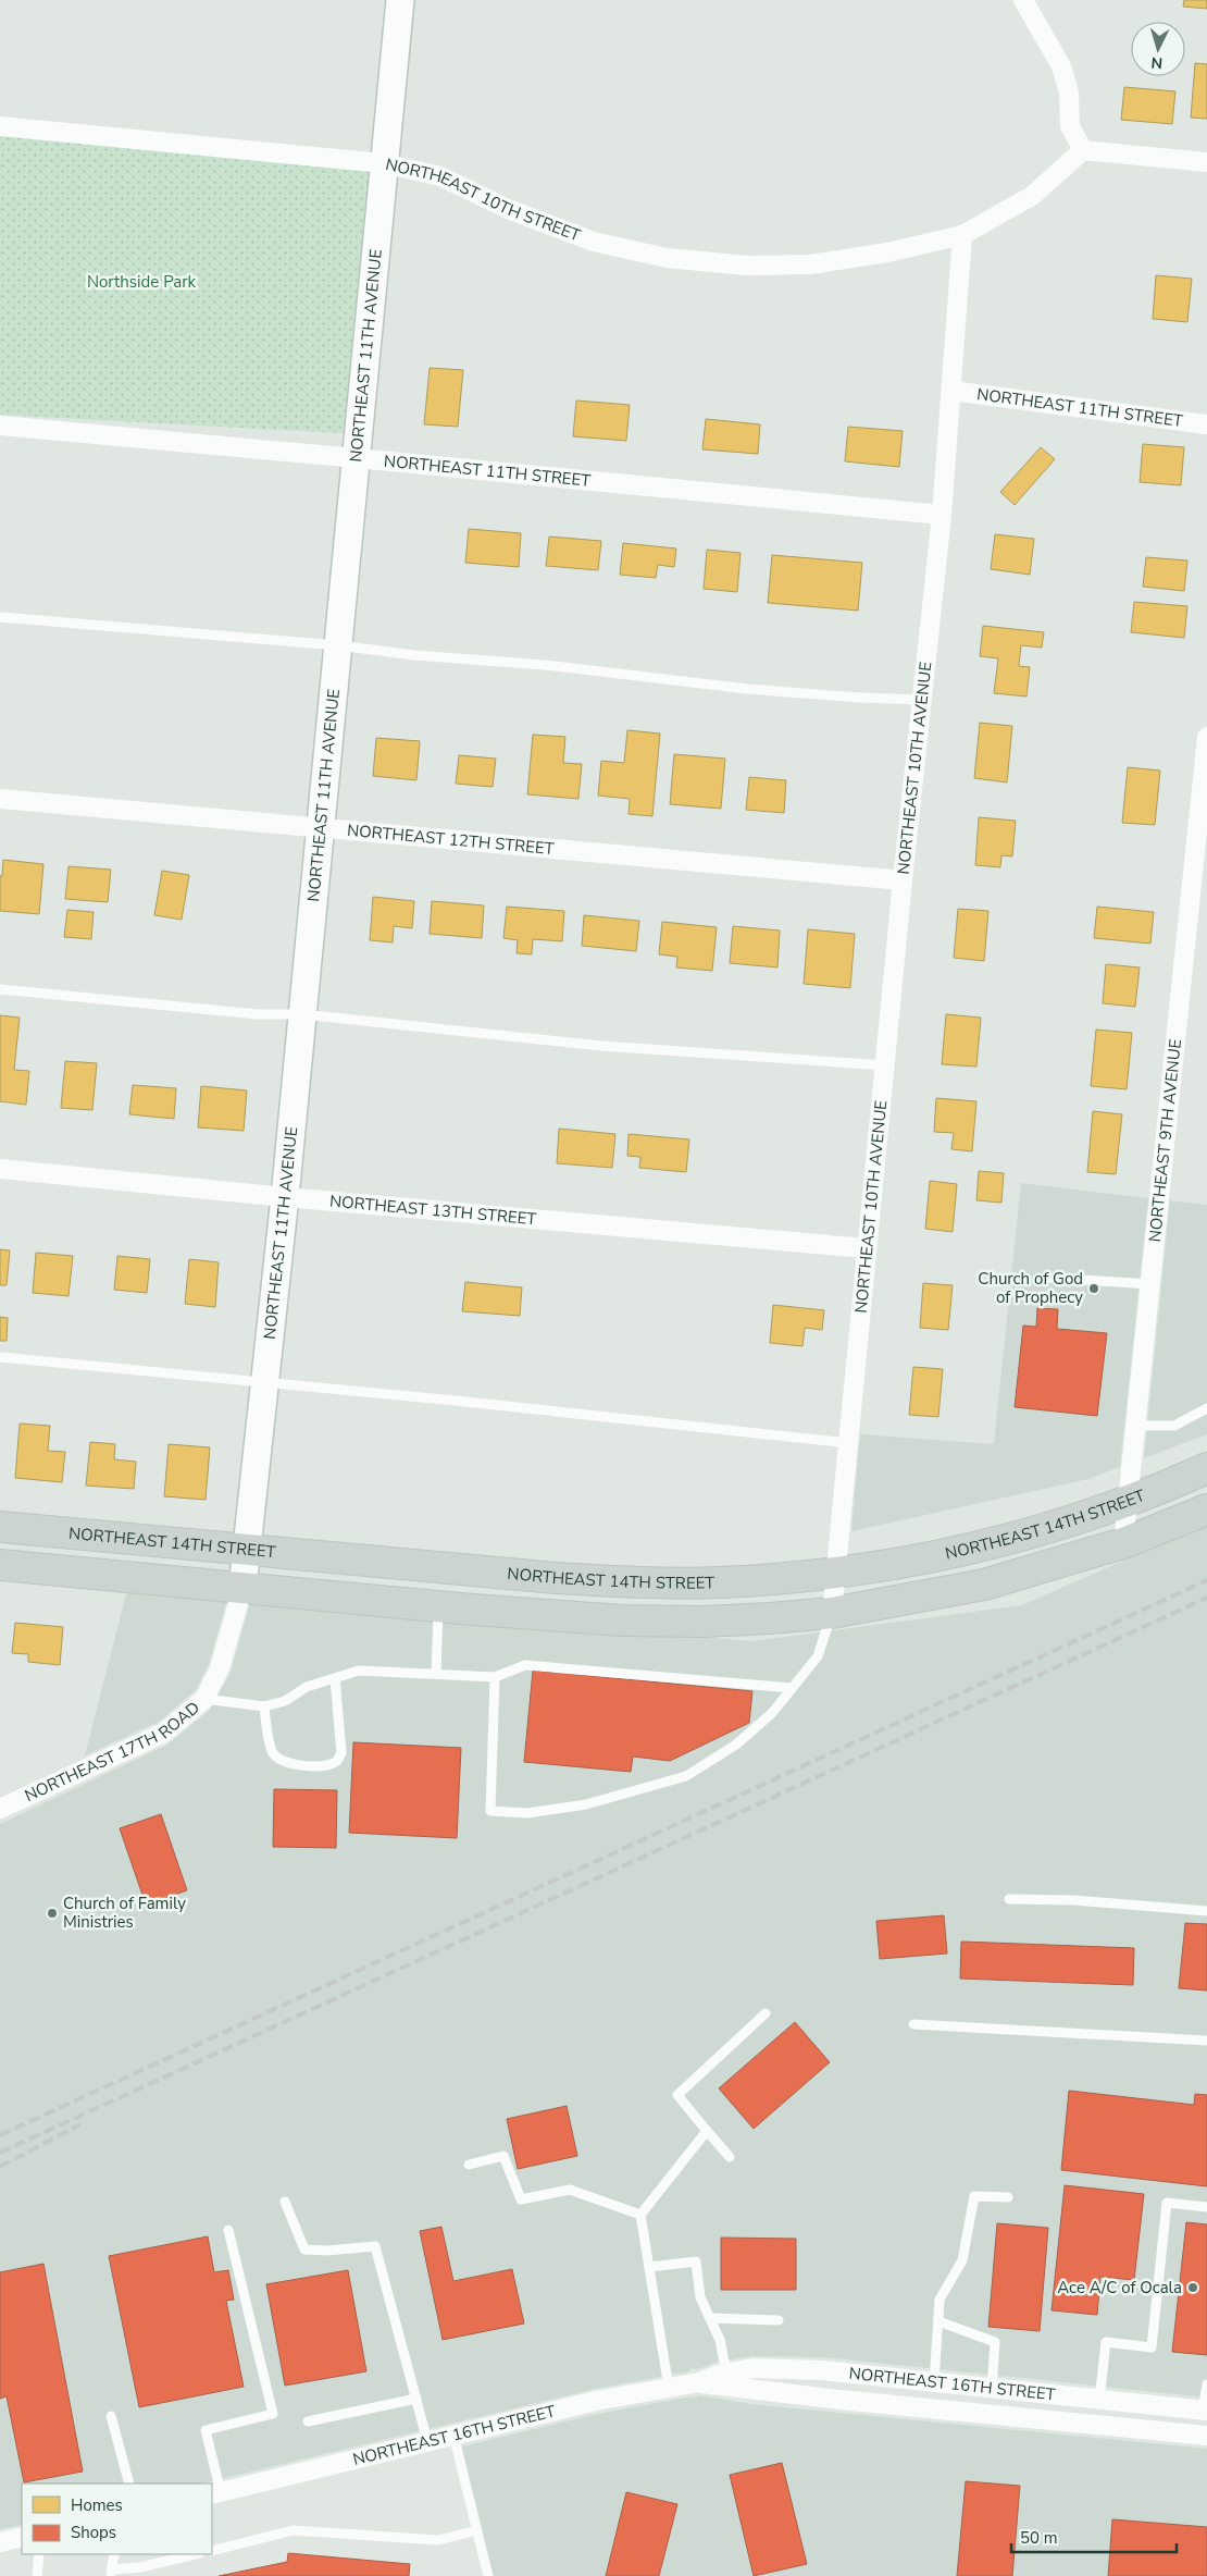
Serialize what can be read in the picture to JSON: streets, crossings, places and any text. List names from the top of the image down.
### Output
{
  "streets": {
    "main road": ["NORTHEAST 14TH STREET"],
    "street": [
      "NORTHEAST 10TH STREET",
      "NORTHEAST 11TH AVENUE",
      "NORTHEAST 11TH STREET",
      "NORTHEAST 10TH AVENUE",
      "NORTHEAST 12TH STREET",
      "NORTHEAST 9TH AVENUE",
      "NORTHEAST 13TH STREET",
      "NORTHEAST 17TH ROAD",
      "NORTHEAST 16TH STREET"
    ]
  },
  "crossings": [
    ["NORTHEAST 10TH STREET", "NORTHEAST 11TH AVENUE"],
    ["NORTHEAST 10TH STREET", "NORTHEAST 10TH AVENUE"],
    ["NORTHEAST 11TH AVENUE", "NORTHEAST 11TH STREET"],
    ["NORTHEAST 11TH AVENUE", "NORTHEAST 12TH STREET"],
    ["NORTHEAST 11TH AVENUE", "NORTHEAST 13TH STREET"],
    ["NORTHEAST 11TH AVENUE", "NORTHEAST 14TH STREET"],
    ["NORTHEAST 11TH AVENUE", "NORTHEAST 17TH ROAD"],
    ["NORTHEAST 11TH STREET", "NORTHEAST 10TH AVENUE"],
    ["NORTHEAST 10TH AVENUE", "NORTHEAST 12TH STREET"],
    ["NORTHEAST 10TH AVENUE", "NORTHEAST 13TH STREET"],
    ["NORTHEAST 10TH AVENUE", "NORTHEAST 14TH STREET"],
    ["NORTHEAST 9TH AVENUE", "NORTHEAST 14TH STREET"]
  ],
  "parks": ["Northside Park"],
  "places": ["Church of God of Prophecy", "Church of Family Ministries", "Ace A/C of Ocala"],
  "legend": ["Homes", "Shops"],
  "scale_bar": "50 m",
  "north": "bottom"
}
